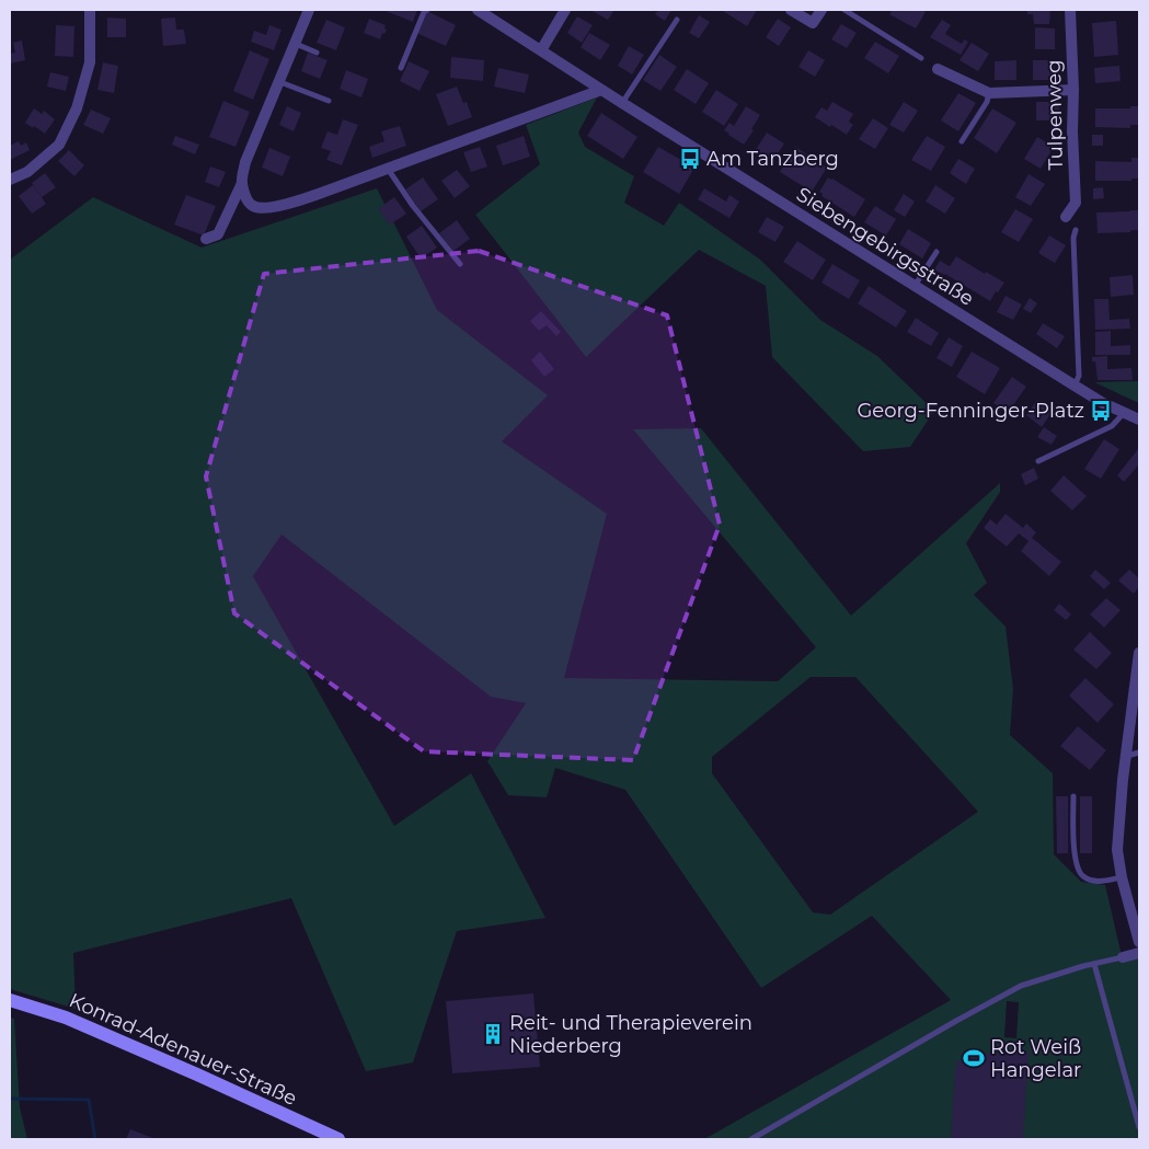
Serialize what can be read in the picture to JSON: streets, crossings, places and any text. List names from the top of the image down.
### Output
{
  "streets": {
    "street": ["Tulpenweg", "Siebengebirgsstraße", "Konrad-Adenauer-Straße"]
  },
  "places": {
    "bus stop": ["Am Tanzberg", "Georg-Fenninger-Platz"],
    "building": ["Reit- und Therapieverein Niederberg"],
    "sports": ["Rot Weiß Hangelar"]
  }
}
